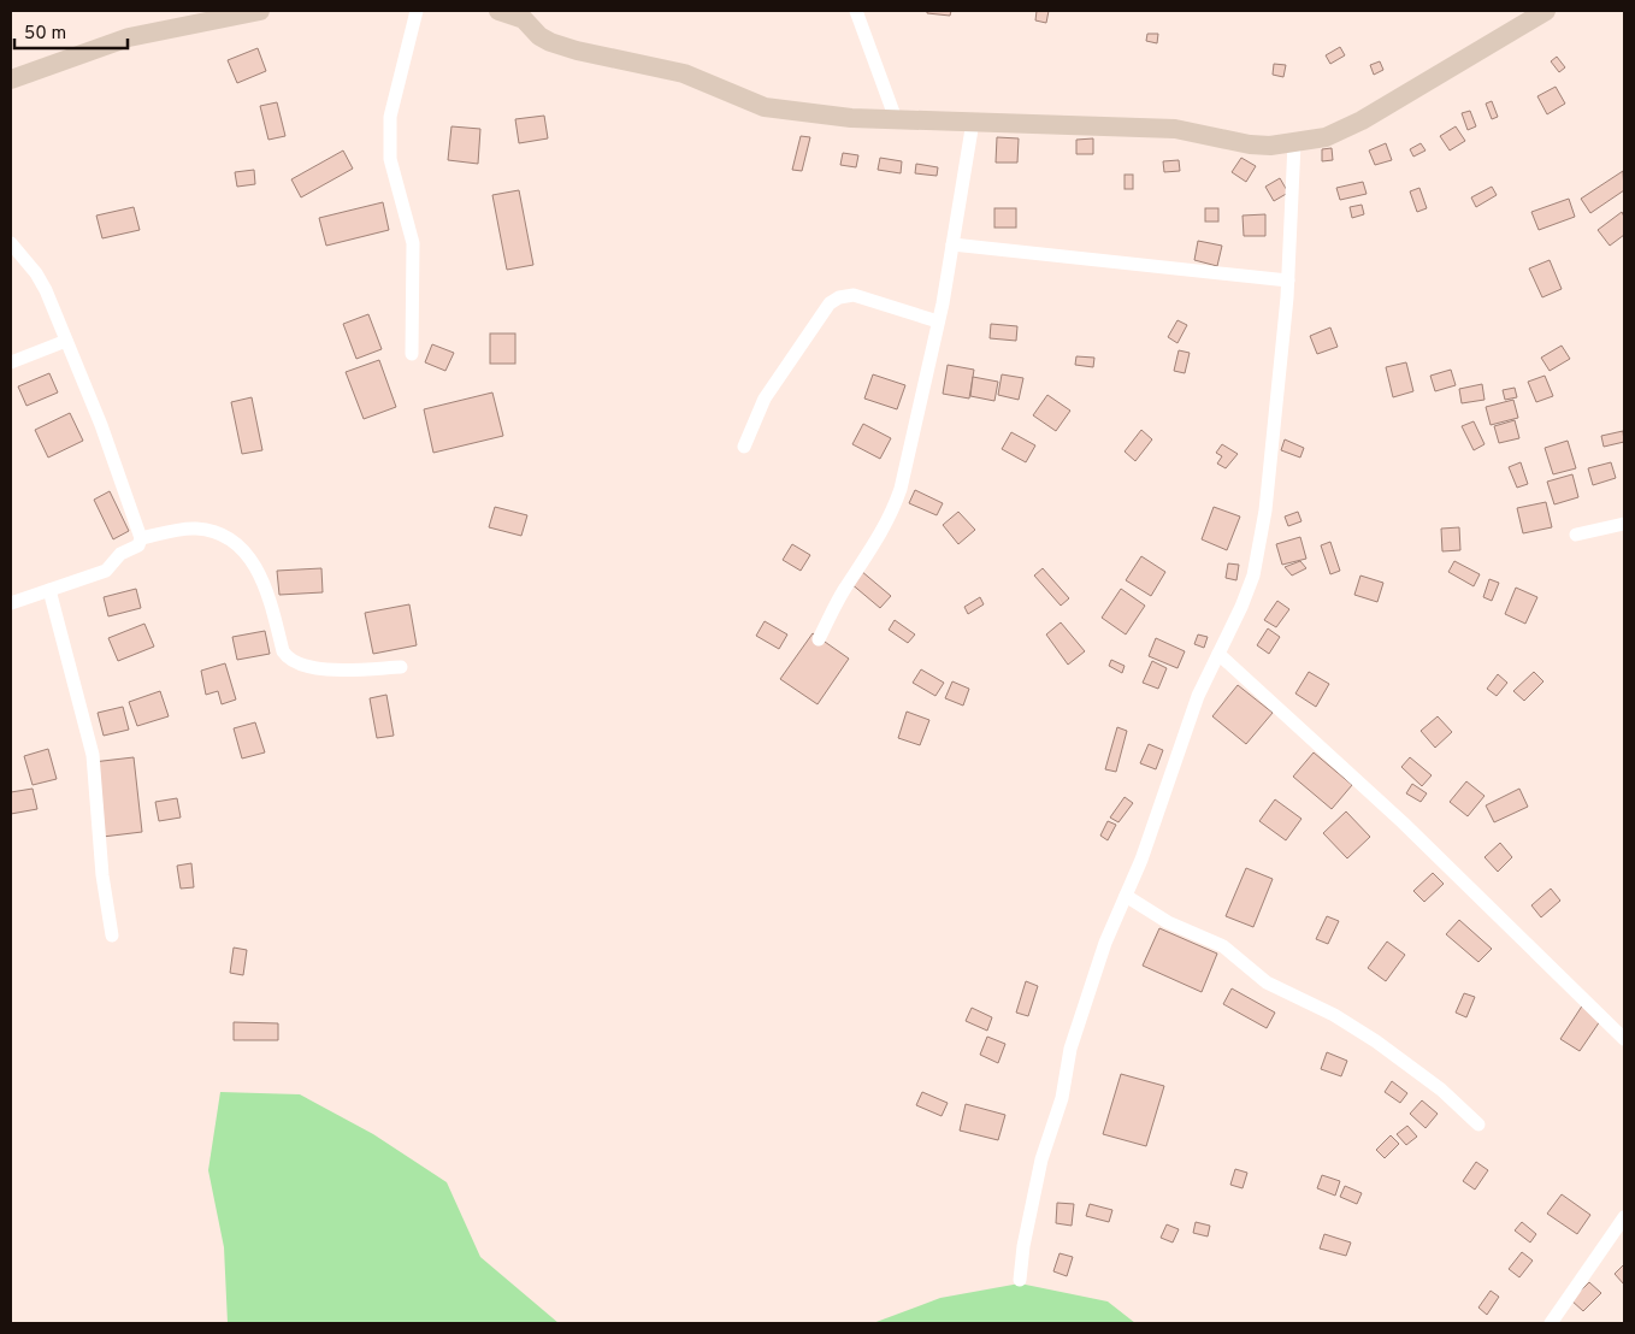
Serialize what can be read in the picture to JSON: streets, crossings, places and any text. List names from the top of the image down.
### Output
{
  "scale_bar": "50 m"
}
